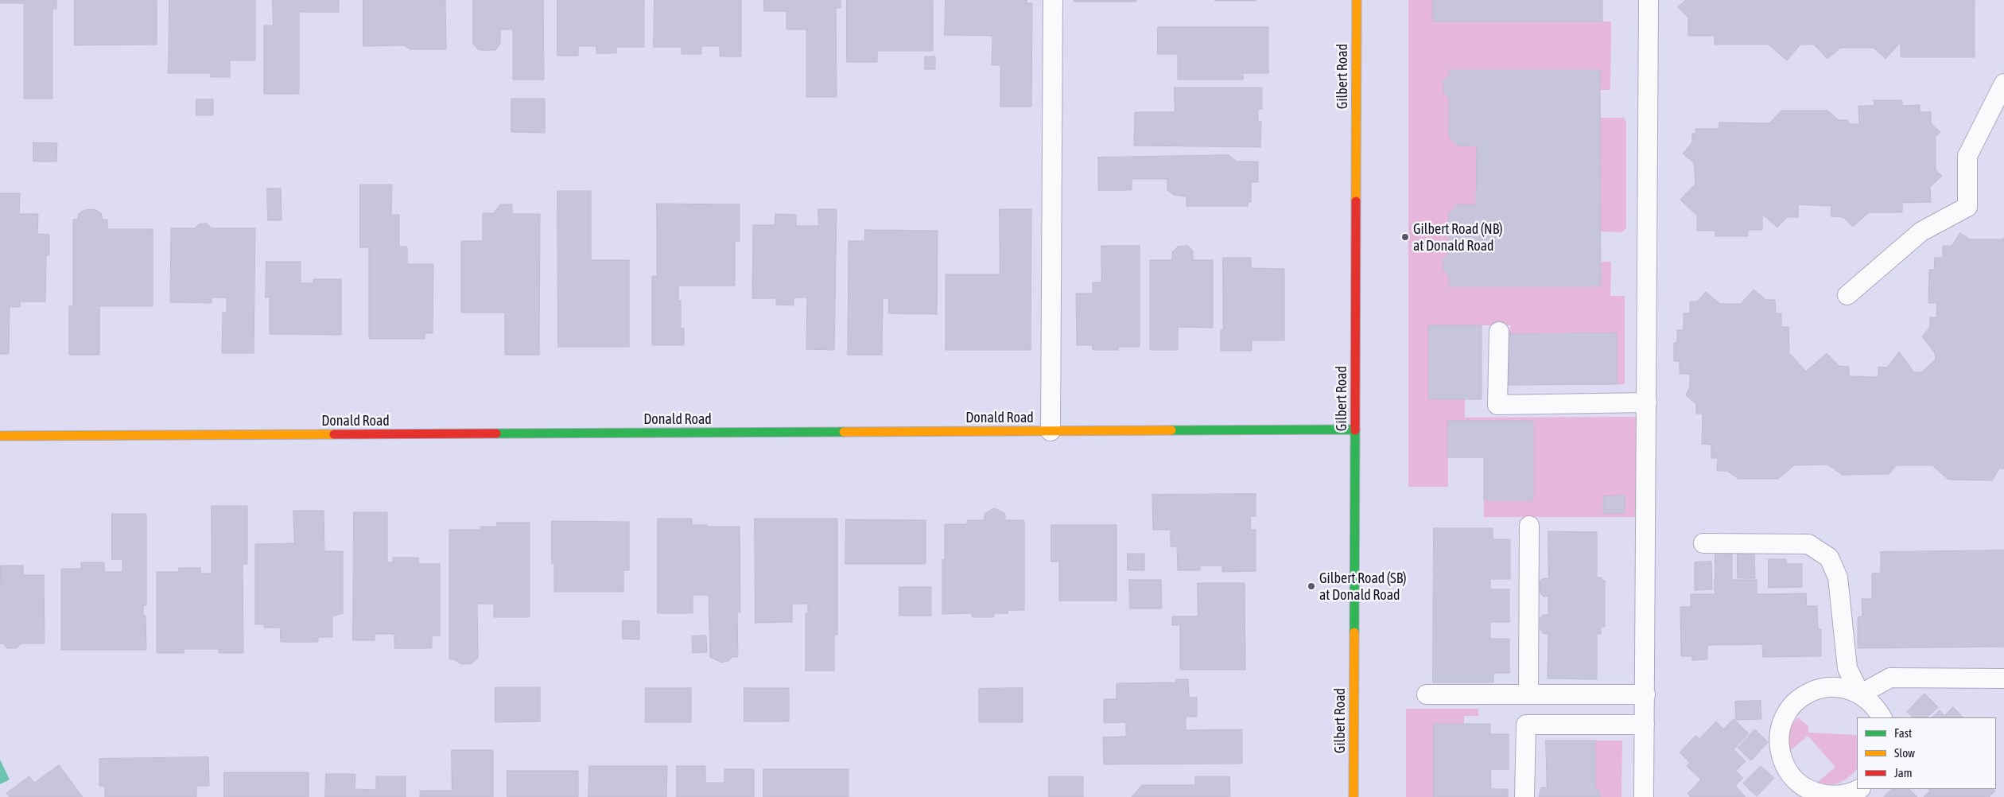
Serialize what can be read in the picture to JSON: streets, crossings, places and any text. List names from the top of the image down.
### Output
{
  "streets": {
    "street": ["Gilbert Road", "Donald Road"]
  },
  "crossings": [
    ["Gilbert Road", "Donald Road"]
  ],
  "places": ["Gilbert Road (NB) at Donald Road", "Gilbert Road (SB) at Donald Road"],
  "legend": ["Fast", "Slow", "Jam"]
}
